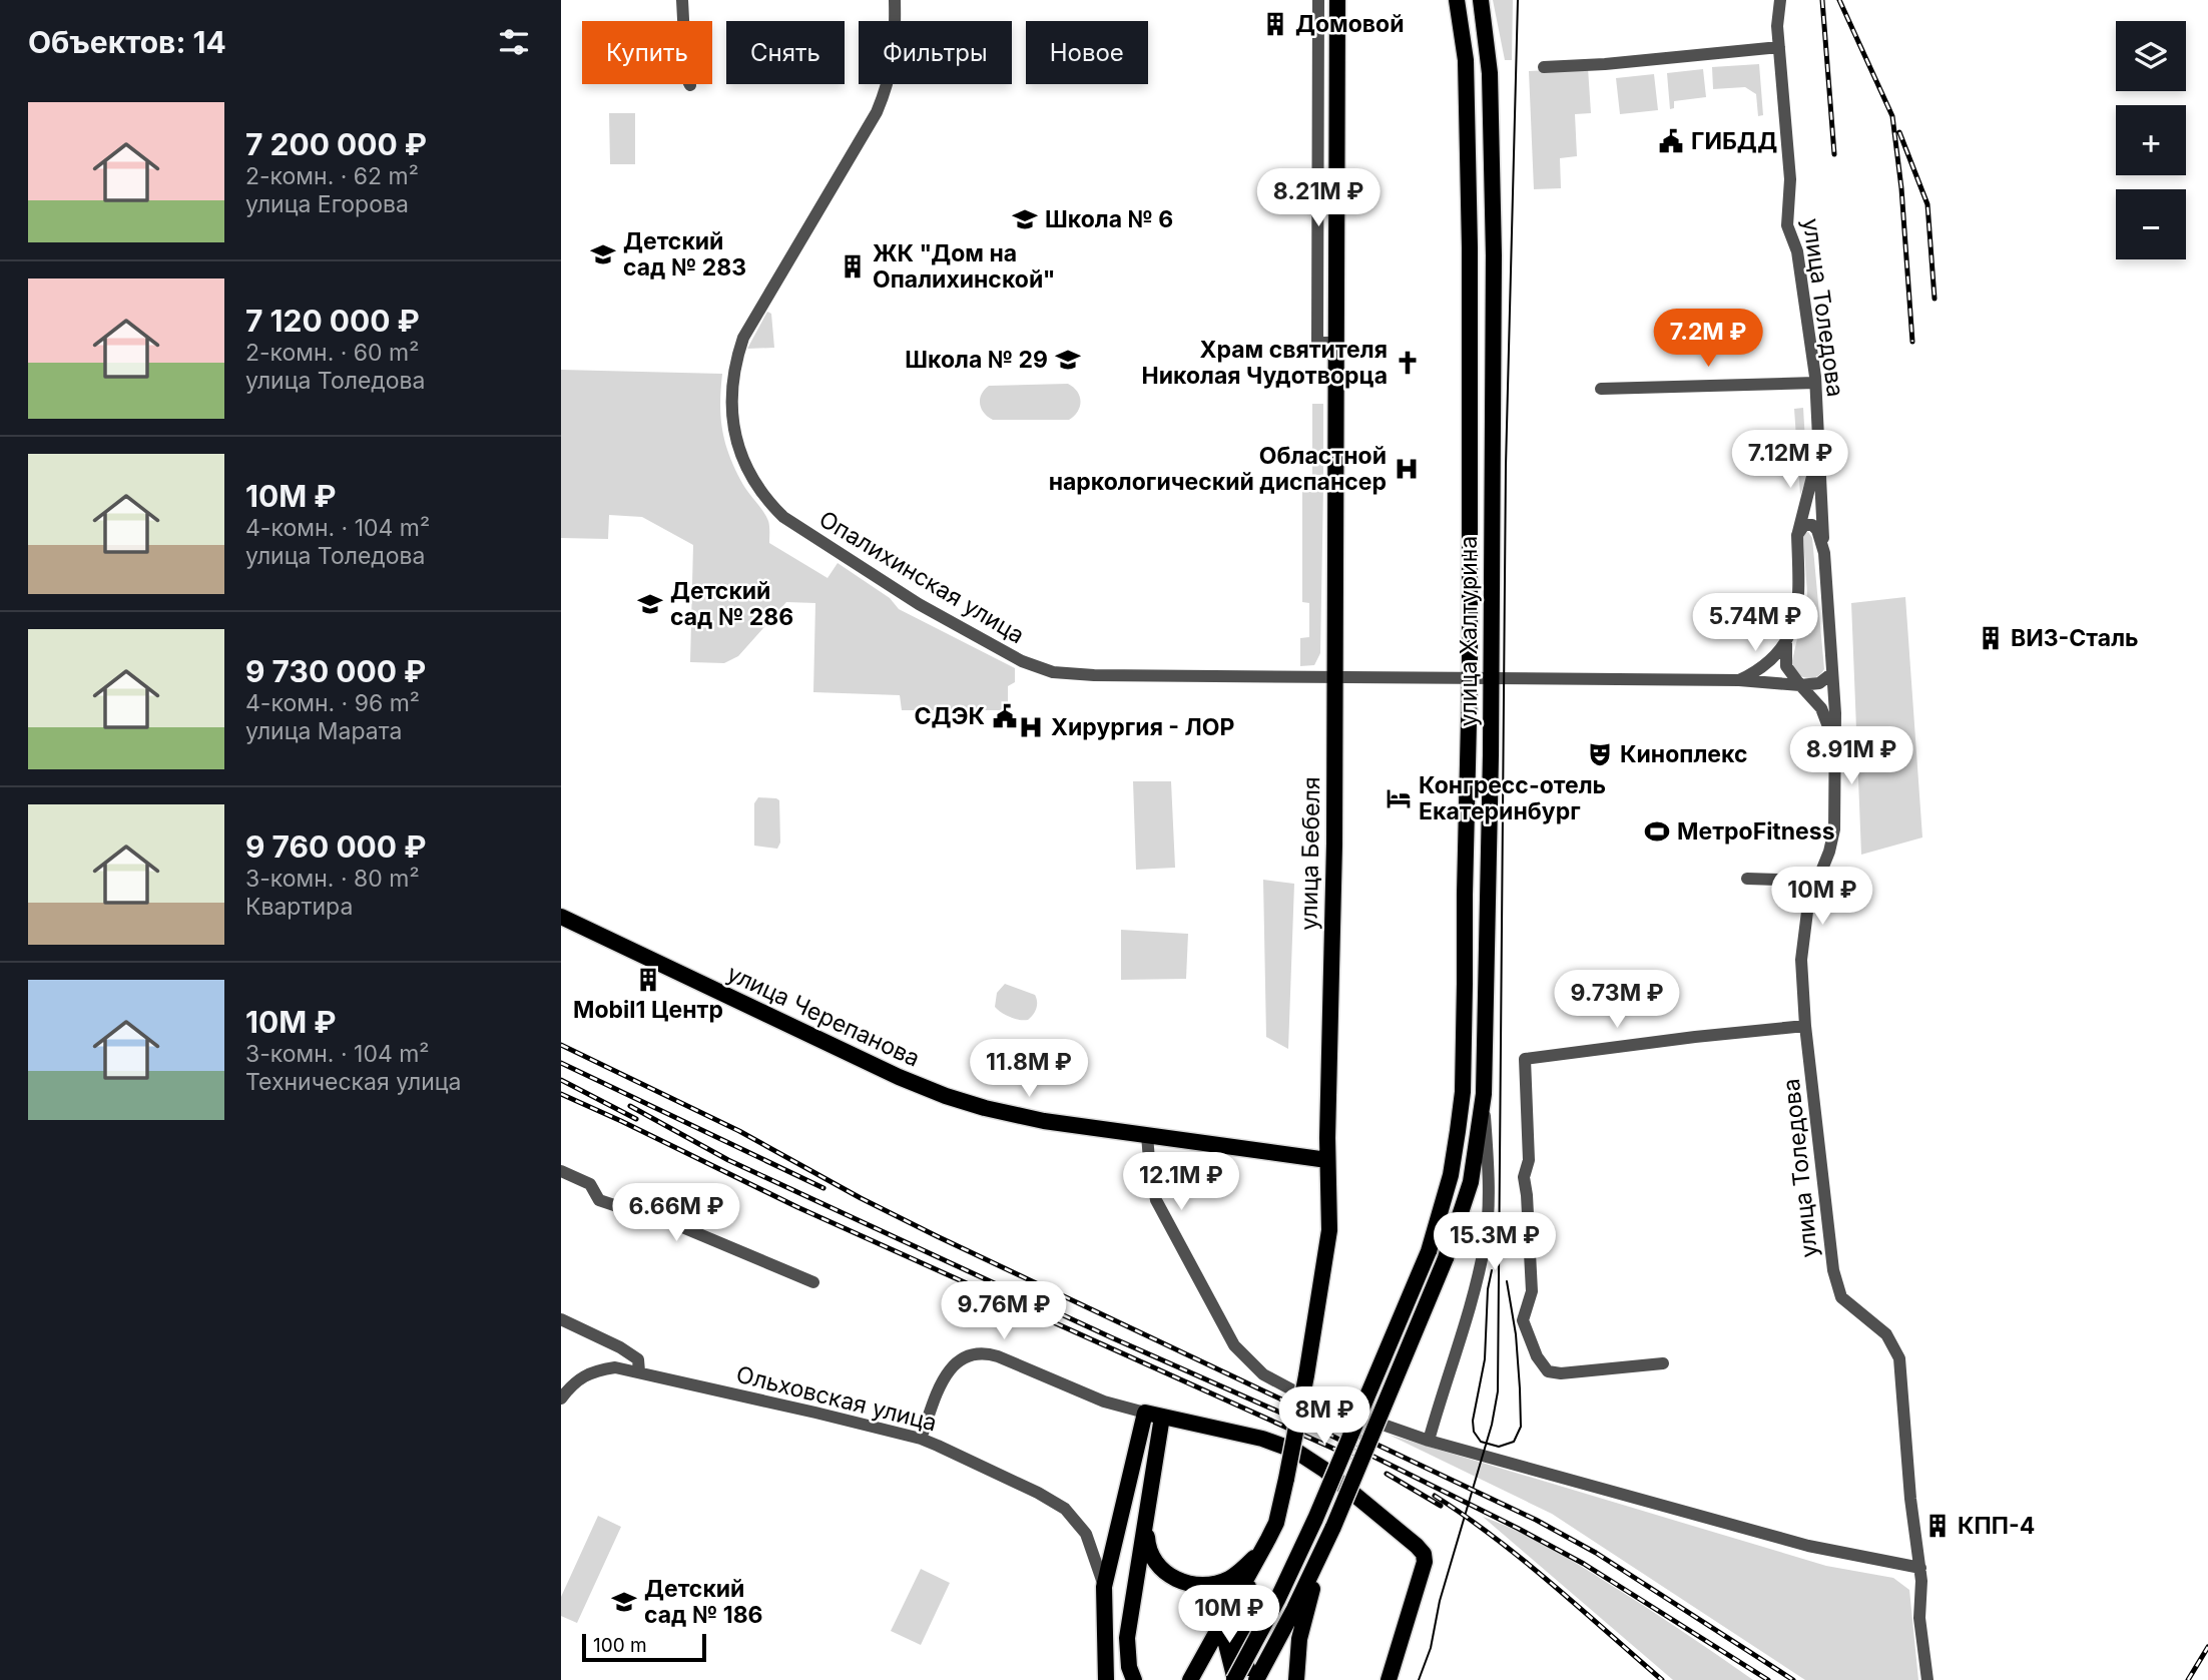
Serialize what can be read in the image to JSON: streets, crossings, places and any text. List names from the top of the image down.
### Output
{
  "streets": {
    "main road": ["улица Халтурина", "улица Бебеля", "улица Черепанова"],
    "street": ["улица Толедова", "Опалихинская улица", "Ольховская улица"]
  },
  "crossings": [
    ["Опалихинская улица", "улица Халтурина"],
    ["Опалихинская улица", "улица Бебеля"],
    ["улица Бебеля", "улица Черепанова"]
  ],
  "places": {
    "building": [
      "Домовой",
      "ЖК \"Дом на Опалихинской\"",
      "ВИЗ-Сталь",
      "Mobil1 Центр",
      "КПП-4"
    ],
    "public building": ["ГИБДД", "СДЭК"],
    "school or university": [
      "Школа № 6",
      "Детский сад № 283",
      "Школа № 29",
      "Детский сад № 286",
      "Детский сад № 186"
    ],
    "church": ["Храм святителя Николая Чудотворца"],
    "hospital": ["Областной наркологический диспансер", "Хирургия - ЛОР"],
    "theatre": ["Киноплекс"],
    "hotel": ["Конгресс-отель Екатеринбург"],
    "sports": ["МетроFitness"]
  },
  "scale_bar": "100 m",
  "page": {
    "heading": "Объектов: 14",
    "map_buttons": ["+", "−"],
    "chip": [
      "Купить",
      "Снять",
      "Фильтры",
      "Новое"
    ],
    "list": [
      {
        "name": "7 200 000 ₽",
        "note": "2-комн. · 62 m² · улица Егорова"
      },
      {
        "name": "7 120 000 ₽",
        "note": "2-комн. · 60 m² · улица Толедова"
      },
      {
        "name": "10M ₽",
        "note": "4-комн. · 104 m² · улица Толедова"
      },
      {
        "name": "9 730 000 ₽",
        "note": "4-комн. · 96 m² · улица Марата"
      },
      {
        "name": "9 760 000 ₽",
        "note": "3-комн. · 80 m² · Квартира"
      },
      {
        "name": "10M ₽",
        "note": "3-комн. · 104 m² · Техническая улица"
      }
    ],
    "price": [
      "8.21M ₽",
      "7.2M ₽",
      "7.12M ₽",
      "5.74M ₽",
      "8.91M ₽",
      "10M ₽",
      "9.73M ₽",
      "11.8M ₽",
      "12.1M ₽",
      "6.66M ₽",
      "15.3M ₽",
      "9.76M ₽",
      "8M ₽",
      "10M ₽"
    ],
    "scale": "100 m"
  }
}
